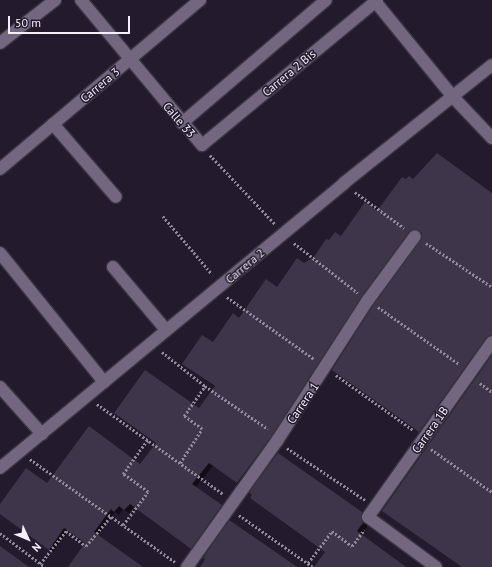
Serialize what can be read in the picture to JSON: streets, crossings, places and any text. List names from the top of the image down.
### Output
{
  "streets": {
    "street": [
      "Carrera 2 Bis",
      "Carrera 3",
      "Calle 33",
      "Carrera 2",
      "Carrera 1",
      "Carrera 1B"
    ]
  },
  "crossings": [
    ["Carrera 2 Bis", "Calle 33"],
    ["Carrera 3", "Calle 33"],
    ["Calle 33", "Carrera 2"],
    ["Calle 33", "Carrera 1"],
    ["Calle 33", "Carrera 1B"]
  ],
  "scale_bar": "50 m",
  "north": "bottom right"
}
